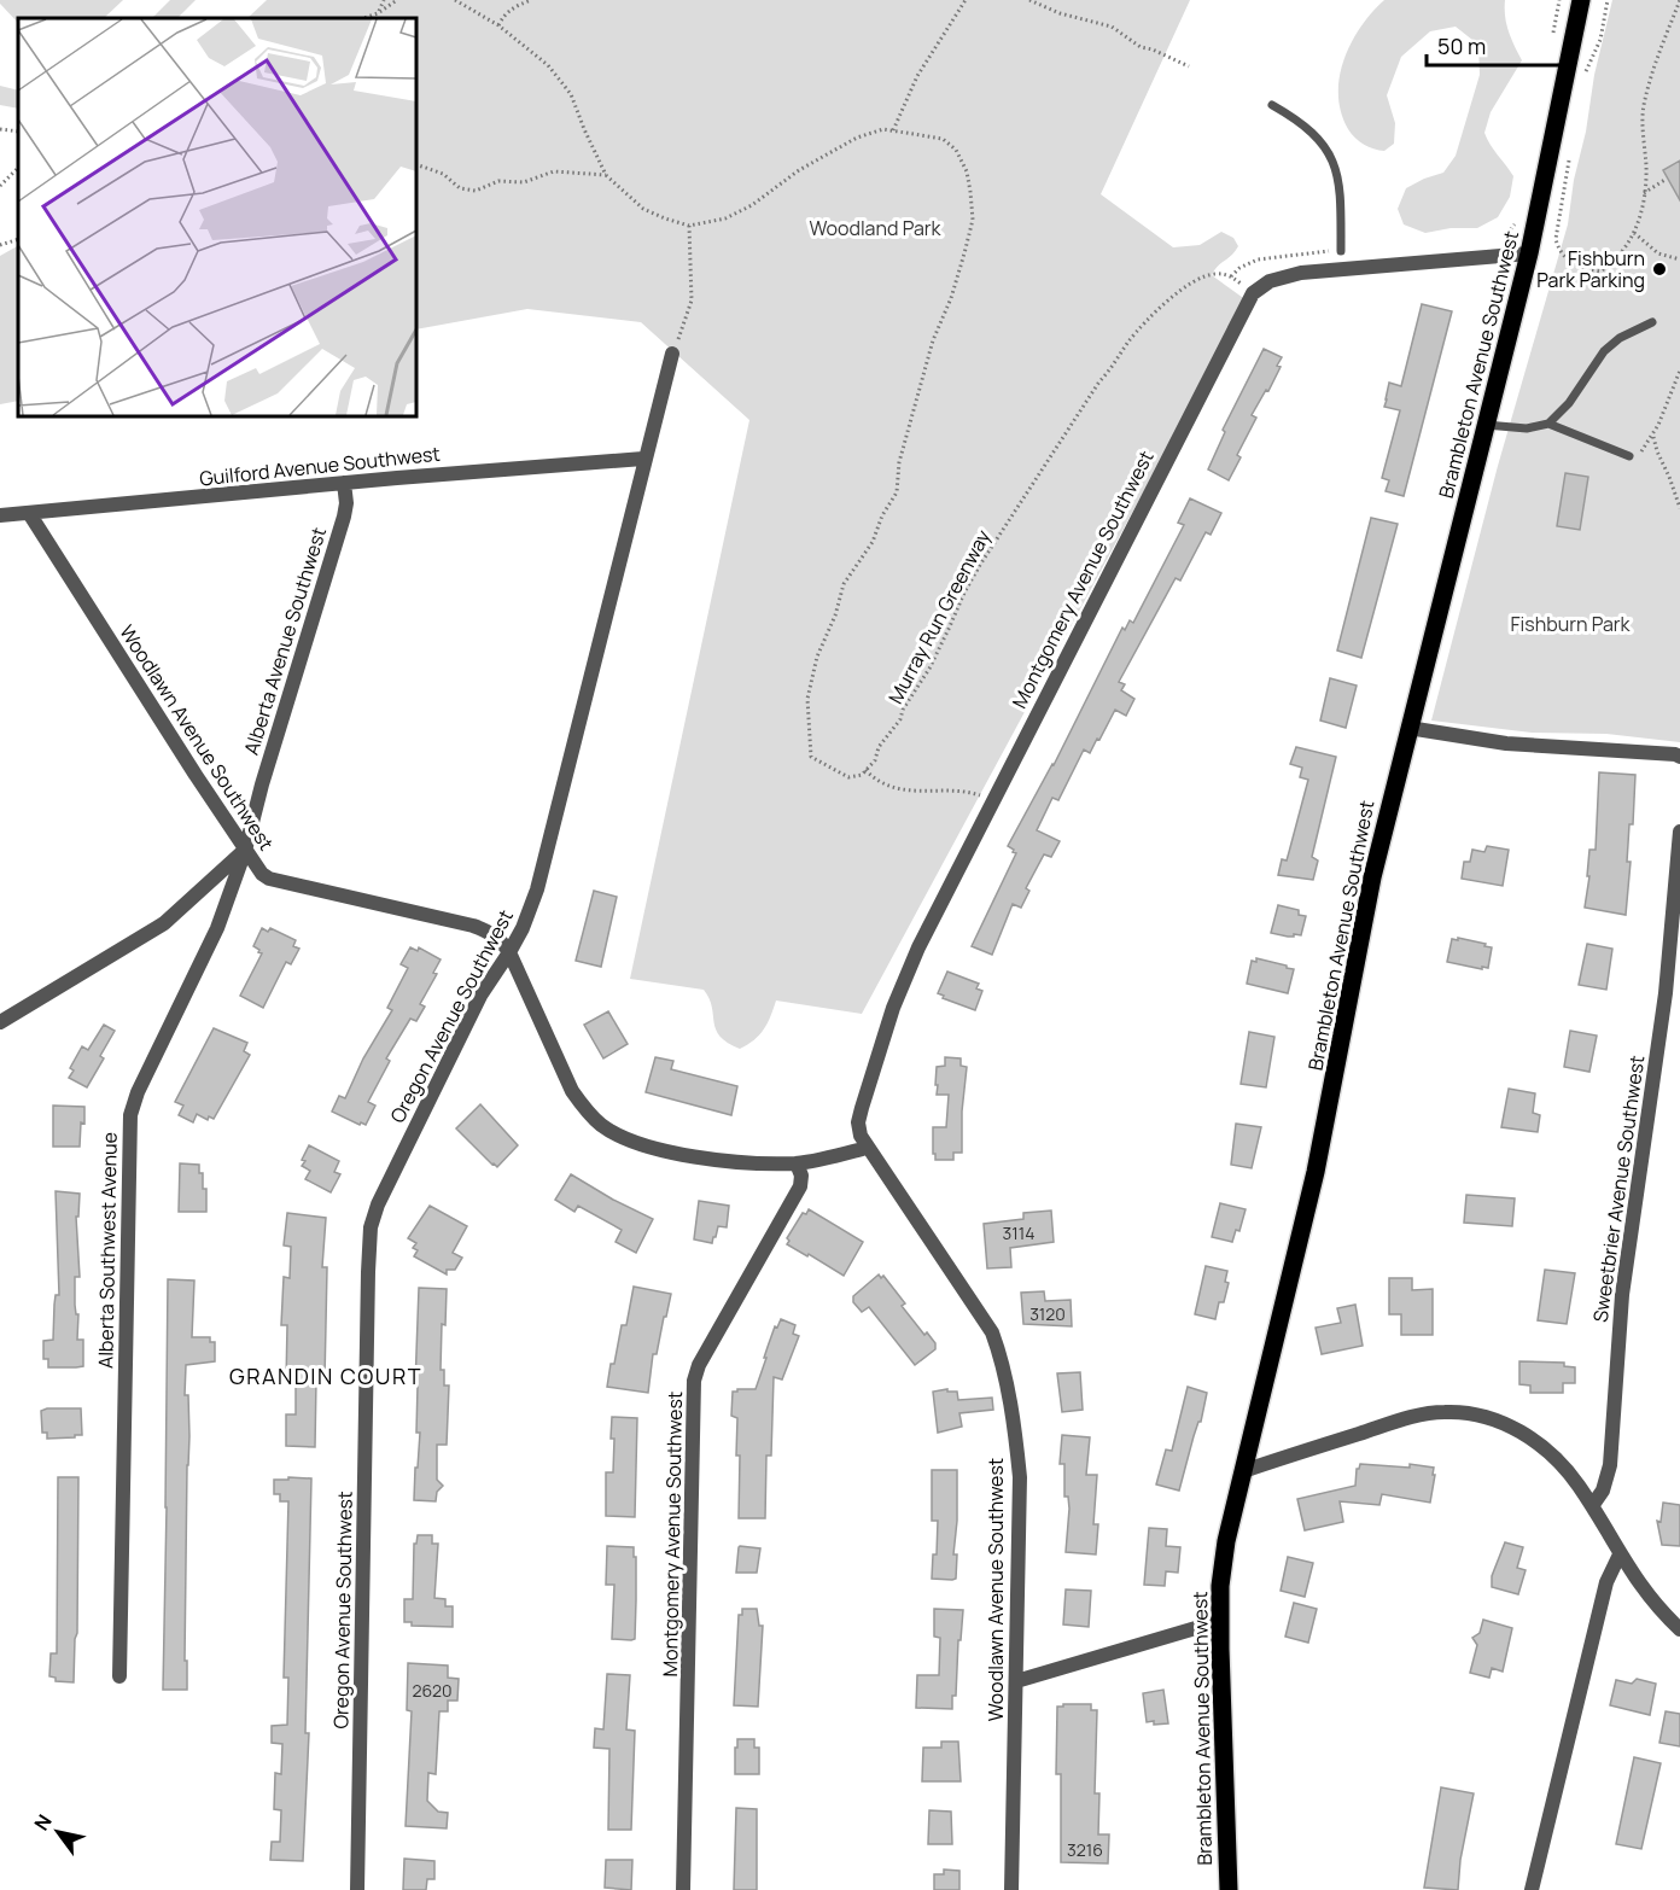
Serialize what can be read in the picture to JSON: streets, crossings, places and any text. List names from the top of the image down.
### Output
{
  "streets": {
    "main road": ["Brambleton Avenue Southwest"],
    "street": [
      "Guilford Avenue Southwest",
      "Montgomery Avenue Southwest",
      "Alberta Avenue Southwest",
      "Woodlawn Avenue Southwest",
      "Oregon Avenue Southwest",
      "Sweetbrier Avenue Southwest",
      "Alberta Southwest Avenue"
    ],
    "path": ["Murray Run Greenway"]
  },
  "crossings": [
    ["Brambleton Avenue Southwest", "Montgomery Avenue Southwest"],
    ["Guilford Avenue Southwest", "Alberta Avenue Southwest"],
    ["Guilford Avenue Southwest", "Woodlawn Avenue Southwest"],
    ["Guilford Avenue Southwest", "Oregon Avenue Southwest"],
    ["Montgomery Avenue Southwest", "Woodlawn Avenue Southwest"],
    ["Alberta Avenue Southwest", "Woodlawn Avenue Southwest"],
    ["Alberta Avenue Southwest", "Alberta Southwest Avenue"],
    ["Woodlawn Avenue Southwest", "Oregon Avenue Southwest"],
    ["Woodlawn Avenue Southwest", "Alberta Southwest Avenue"]
  ],
  "districts": ["GRANDIN COURT"],
  "parks": ["Woodland Park", "Fishburn Park"],
  "places": ["Fishburn Park Parking"],
  "house_numbers": [
    "3114",
    "3120",
    "2620",
    "3216"
  ],
  "scale_bar": "50 m",
  "north": "top left"
}
